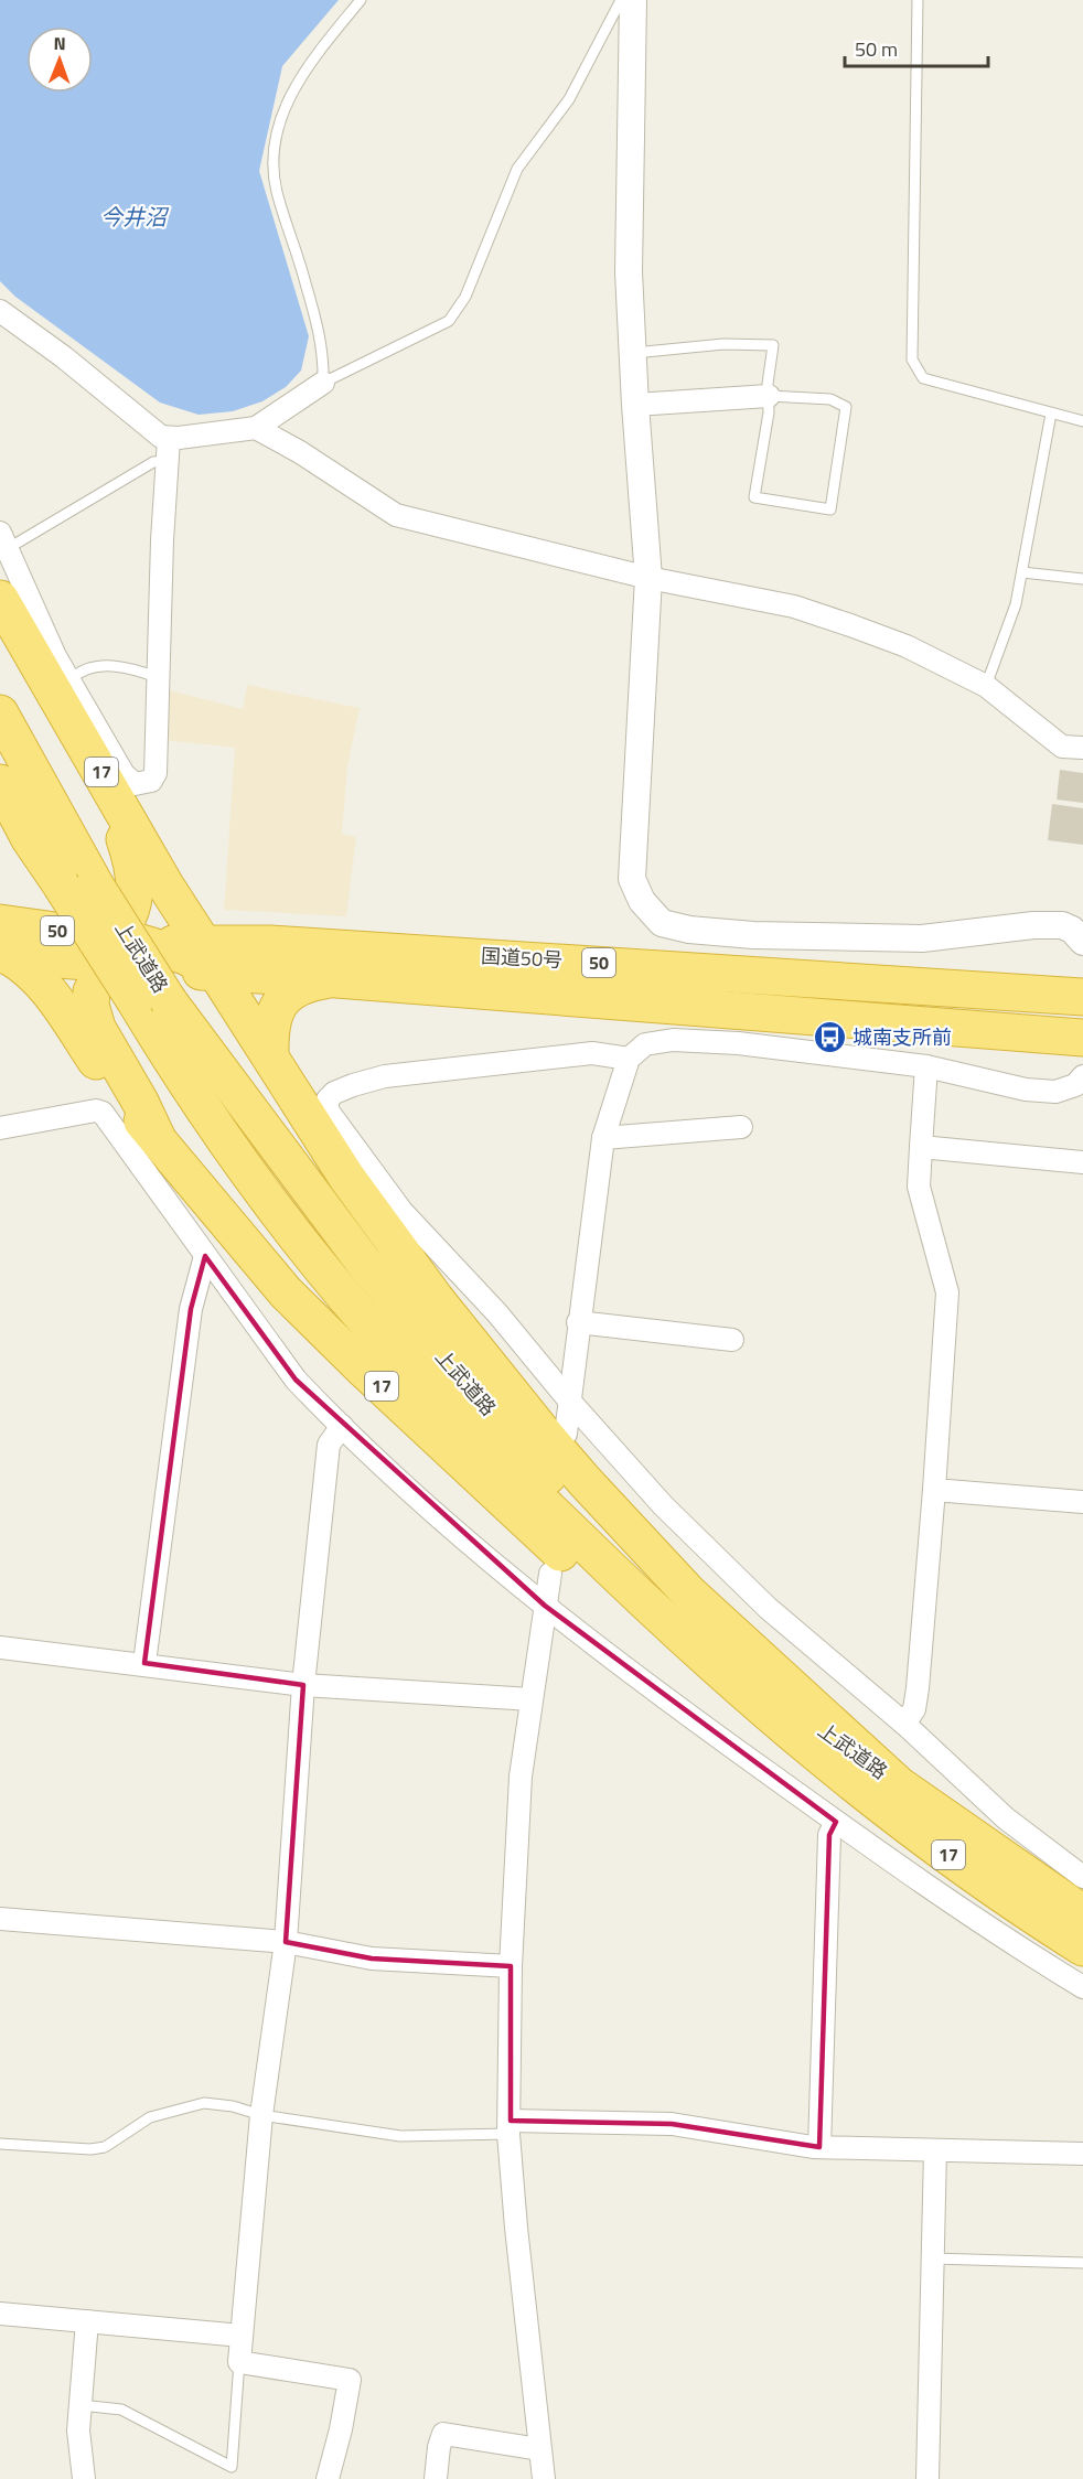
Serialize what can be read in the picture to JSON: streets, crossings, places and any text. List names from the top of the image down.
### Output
{
  "streets": {
    "highway": [
      "17",
      "50",
      "上武道路",
      "国道50号"
    ]
  },
  "crossings": [
    ["17", "上武道路"],
    ["17", "国道50号"]
  ],
  "water": ["今井沼"],
  "places": {
    "bus stop": ["城南支所前"]
  },
  "scale_bar": "50 m",
  "north": "top"
}
